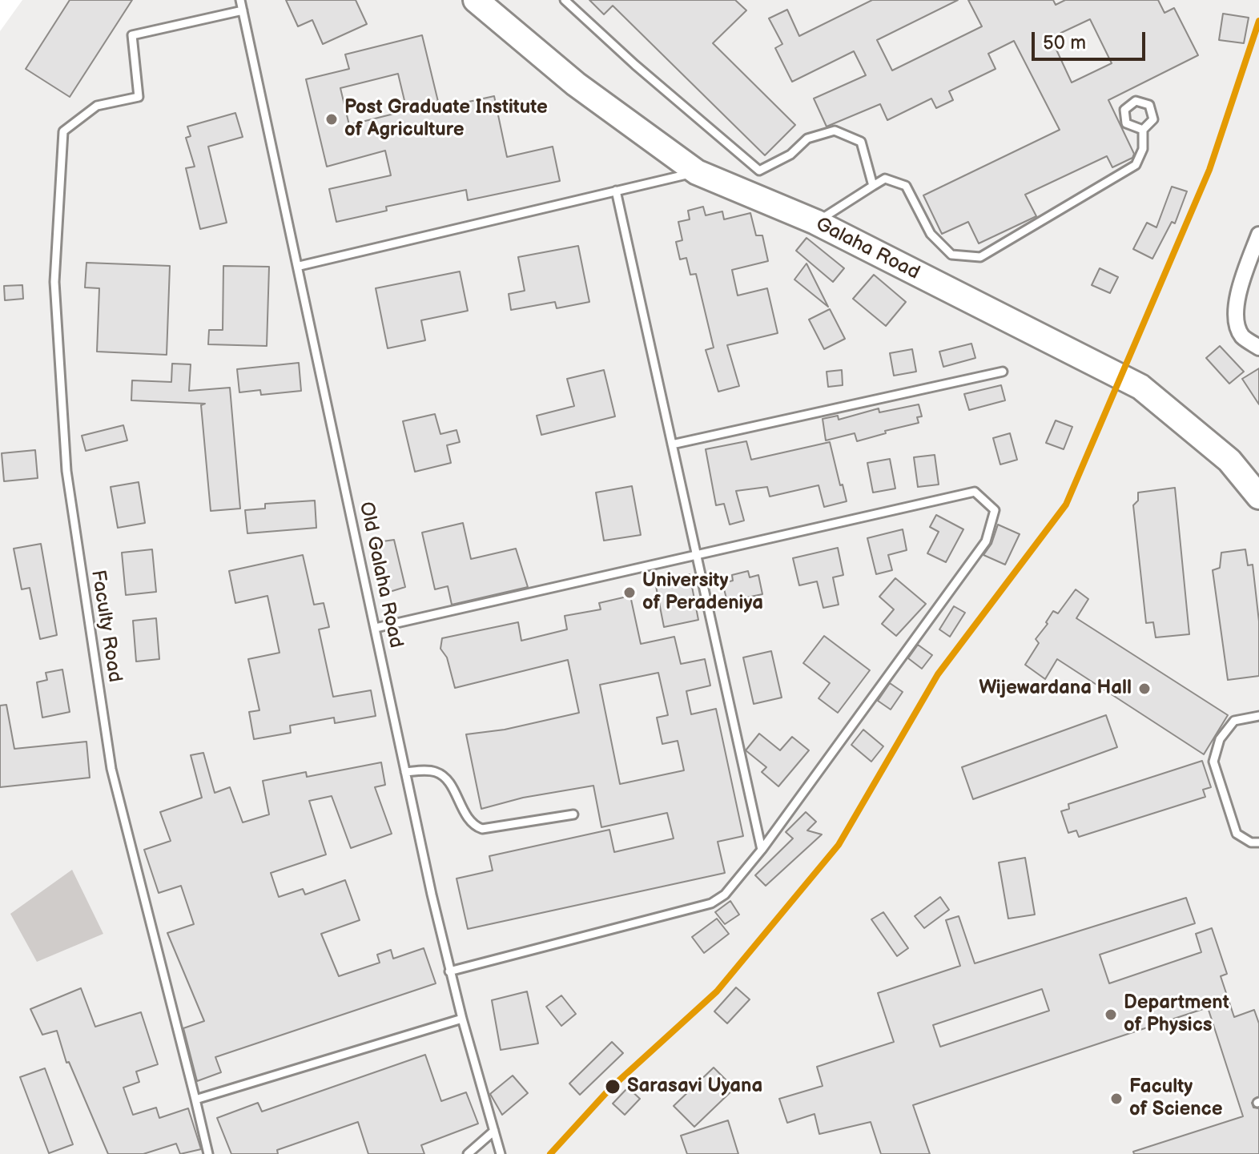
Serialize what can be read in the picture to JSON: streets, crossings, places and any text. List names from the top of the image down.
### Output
{
  "streets": {
    "main road": ["Galaha Road"],
    "lane": ["Old Galaha Road", "Faculty Road"]
  },
  "crossings": [
    ["Old Galaha Road", "Faculty Road"]
  ],
  "places": [
    "Post Graduate Institute of Agriculture",
    "University of Peradeniya",
    "Wijewardana Hall",
    "Department of Physics",
    "Sarasavi Uyana",
    "Faculty of Science"
  ],
  "scale_bar": "50 m"
}
